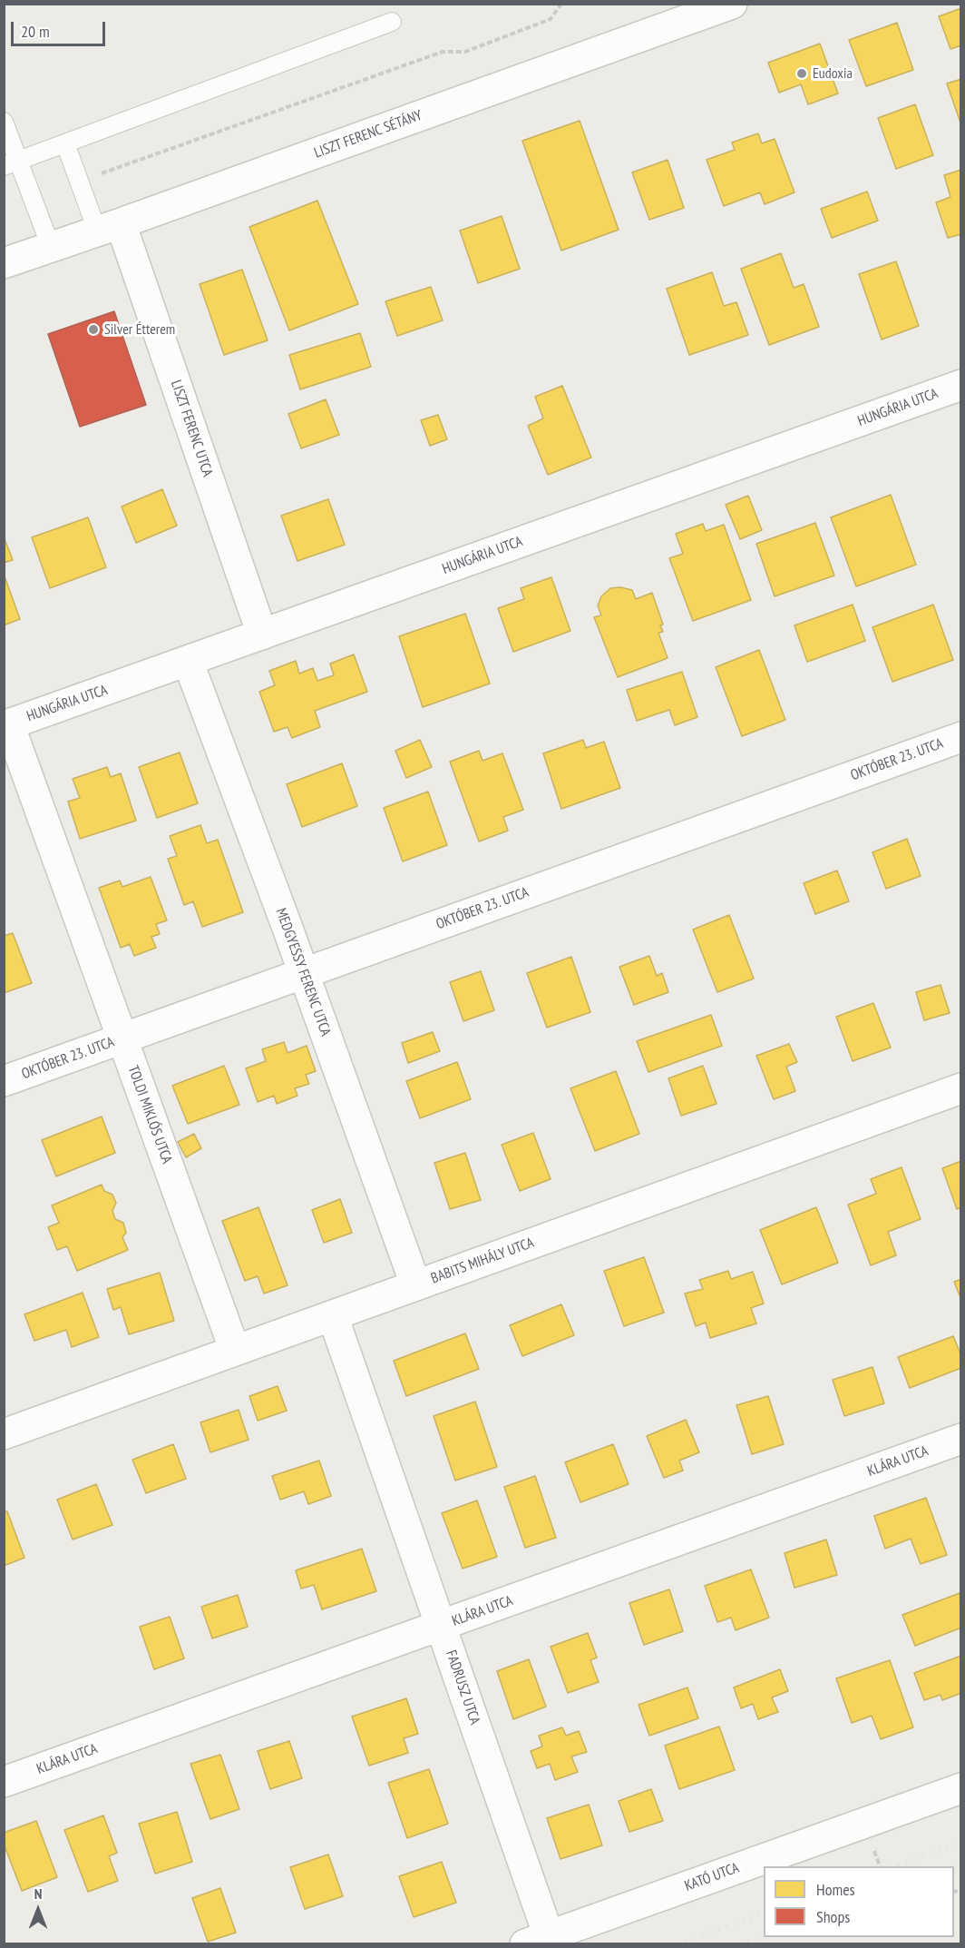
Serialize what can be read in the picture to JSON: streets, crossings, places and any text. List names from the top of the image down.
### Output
{
  "streets": {
    "street": [
      "LISZT FERENC SÉTÁNY",
      "HUNGÁRIA UTCA",
      "LISZT FERENC UTCA",
      "OKTÓBER 23. UTCA",
      "MEDGYESSY FERENC UTCA",
      "TOLDI MIKLÓS UTCA",
      "BABITS MIHÁLY UTCA",
      "KLÁRA UTCA",
      "FADRUSZ UTCA",
      "KATÓ UTCA"
    ]
  },
  "crossings": [
    ["LISZT FERENC SÉTÁNY", "LISZT FERENC UTCA"],
    ["HUNGÁRIA UTCA", "LISZT FERENC UTCA"],
    ["HUNGÁRIA UTCA", "MEDGYESSY FERENC UTCA"],
    ["HUNGÁRIA UTCA", "TOLDI MIKLÓS UTCA"],
    ["OKTÓBER 23. UTCA", "MEDGYESSY FERENC UTCA"],
    ["OKTÓBER 23. UTCA", "TOLDI MIKLÓS UTCA"],
    ["MEDGYESSY FERENC UTCA", "BABITS MIHÁLY UTCA"],
    ["TOLDI MIKLÓS UTCA", "BABITS MIHÁLY UTCA"],
    ["BABITS MIHÁLY UTCA", "FADRUSZ UTCA"],
    ["KLÁRA UTCA", "FADRUSZ UTCA"],
    ["FADRUSZ UTCA", "KATÓ UTCA"]
  ],
  "places": ["Eudoxia", "Silver Étterem"],
  "legend": ["Homes", "Shops"],
  "scale_bar": "20 m",
  "north": "top"
}
